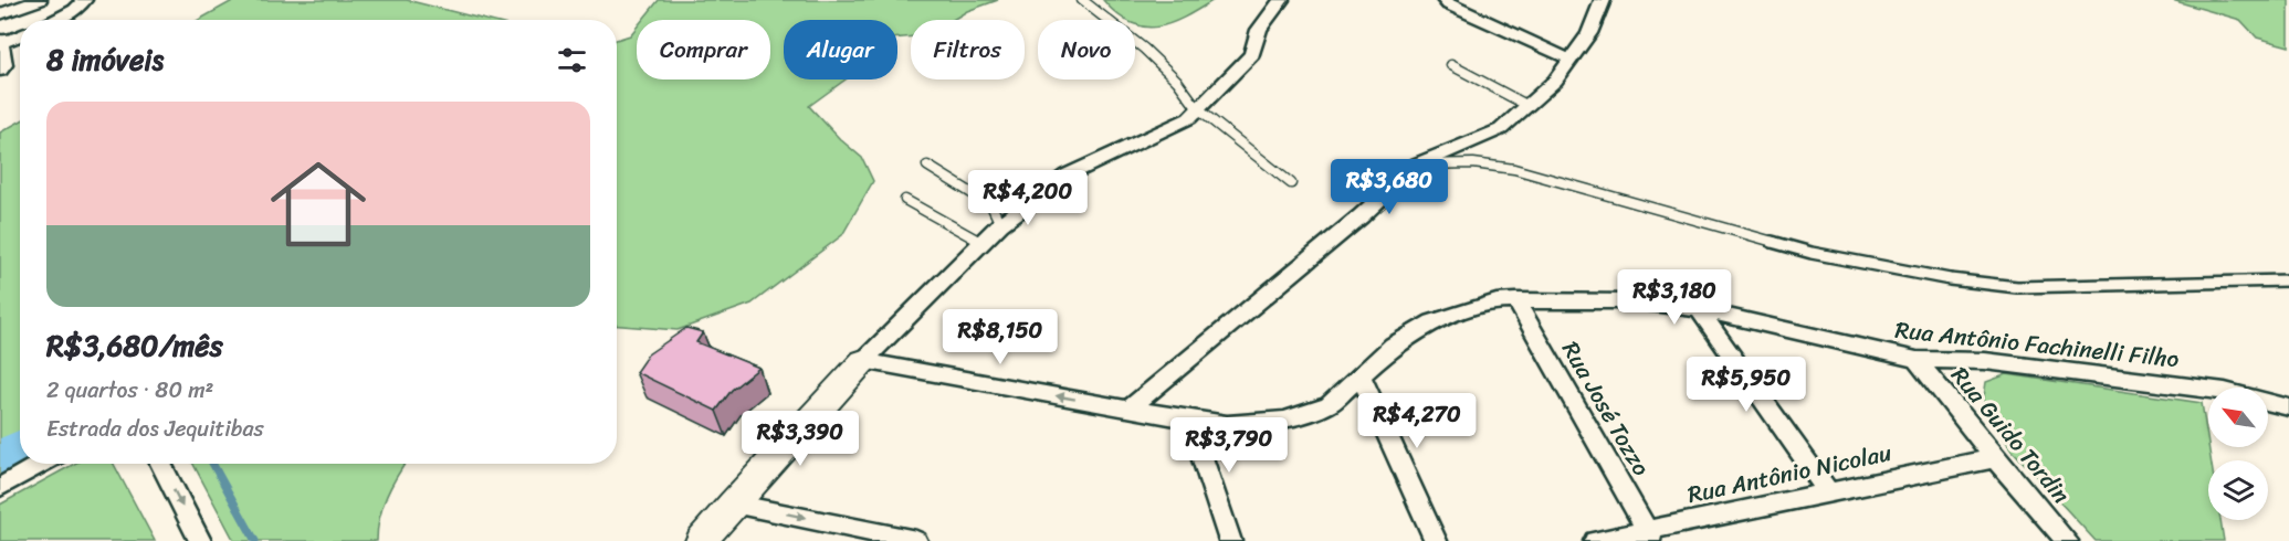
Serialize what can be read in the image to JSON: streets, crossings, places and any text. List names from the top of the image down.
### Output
{
  "streets": {
    "street": [
      "Rua Antônio Fachinelli Filho",
      "Rua José Tozzo",
      "Rua Guido Tordin",
      "Rua Antônio Nicolau"
    ]
  },
  "crossings": [
    ["Rua Antônio Fachinelli Filho", "Rua José Tozzo"],
    ["Rua Antônio Fachinelli Filho", "Rua Guido Tordin"],
    ["Rua José Tozzo", "Rua Antônio Nicolau"],
    ["Rua Guido Tordin", "Rua Antônio Nicolau"]
  ],
  "north": "top left",
  "page": {
    "chip": [
      "Comprar",
      "Alugar",
      "Filtros",
      "Novo"
    ],
    "heading": "8 imóveis",
    "list": [
      {
        "name": "R$3,680/mês",
        "note": "2 quartos · 80 m² · Estrada dos Jequitibas"
      }
    ],
    "price": [
      "R$3,680",
      "R$4,200",
      "R$3,180",
      "R$8,150",
      "R$5,950",
      "R$4,270",
      "R$3,390",
      "R$3,790"
    ]
  }
}
